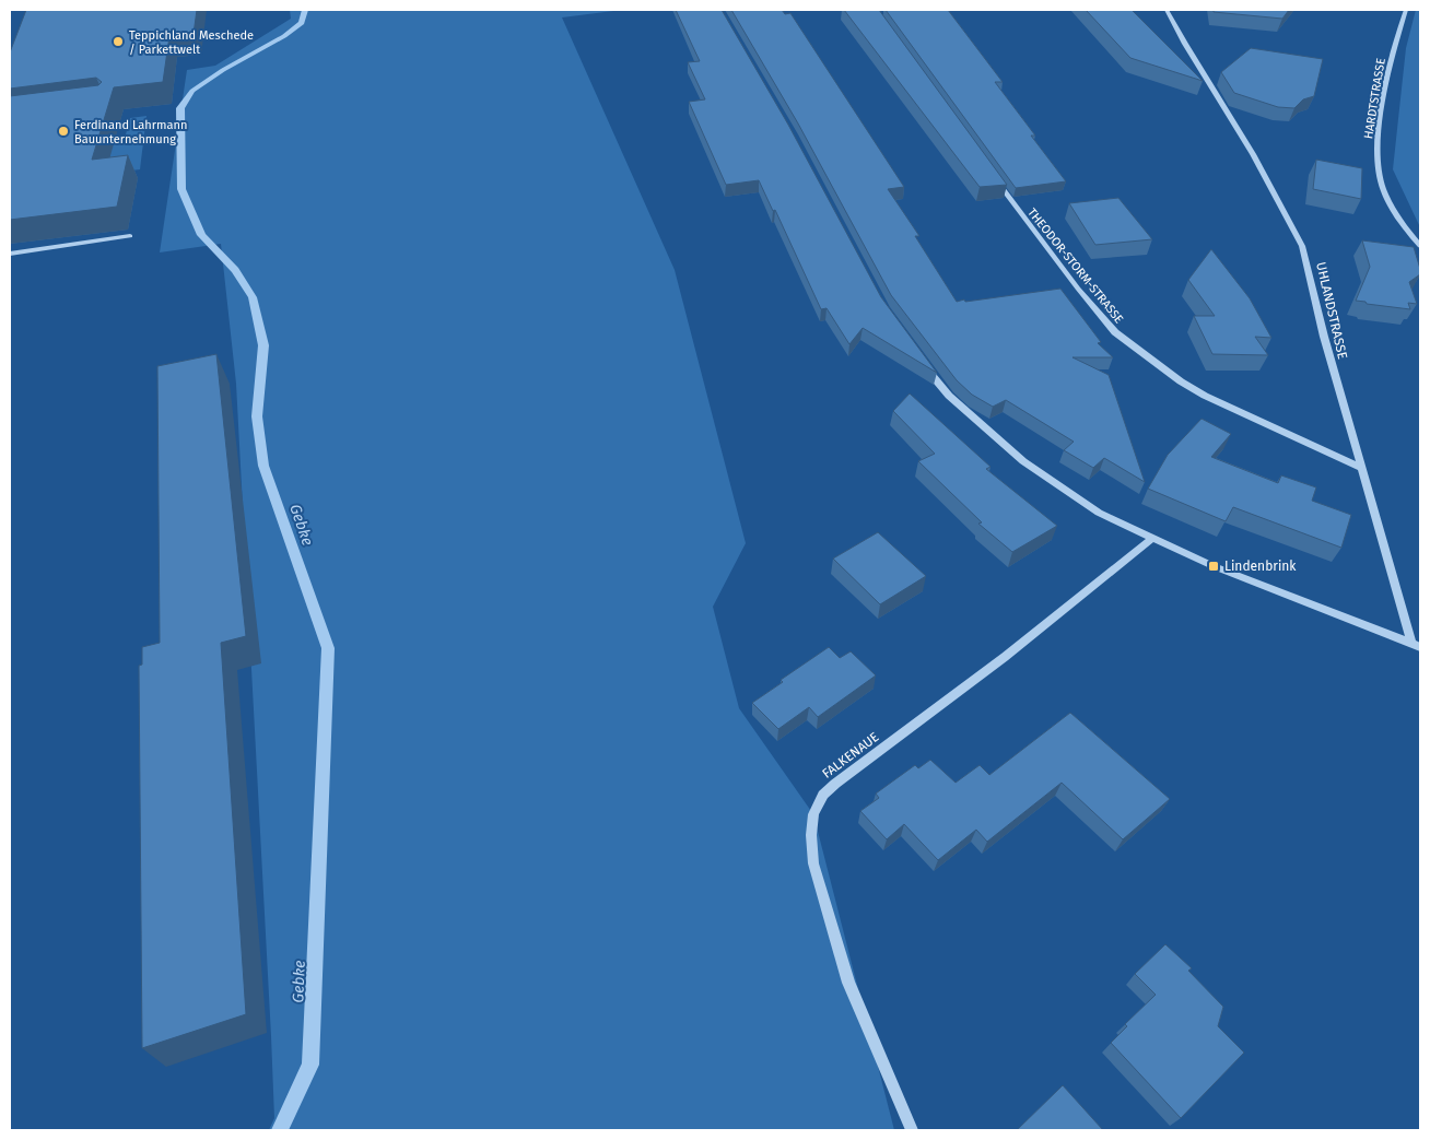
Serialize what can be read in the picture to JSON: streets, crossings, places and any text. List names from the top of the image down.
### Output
{
  "streets": {
    "street": [
      "HARDTSTRASSE",
      "THEODOR-STORM-STRASSE",
      "UHLANDSTRASSE",
      "FALKENAUE"
    ]
  },
  "crossings": [
    ["THEODOR-STORM-STRASSE", "UHLANDSTRASSE"]
  ],
  "water": ["Gebke"],
  "places": {
    "other": ["Teppichland Meschede / Parkettwelt", "Ferdinand Lahrmann Bauunternehmung"],
    "transit": ["Lindenbrink"]
  }
}
